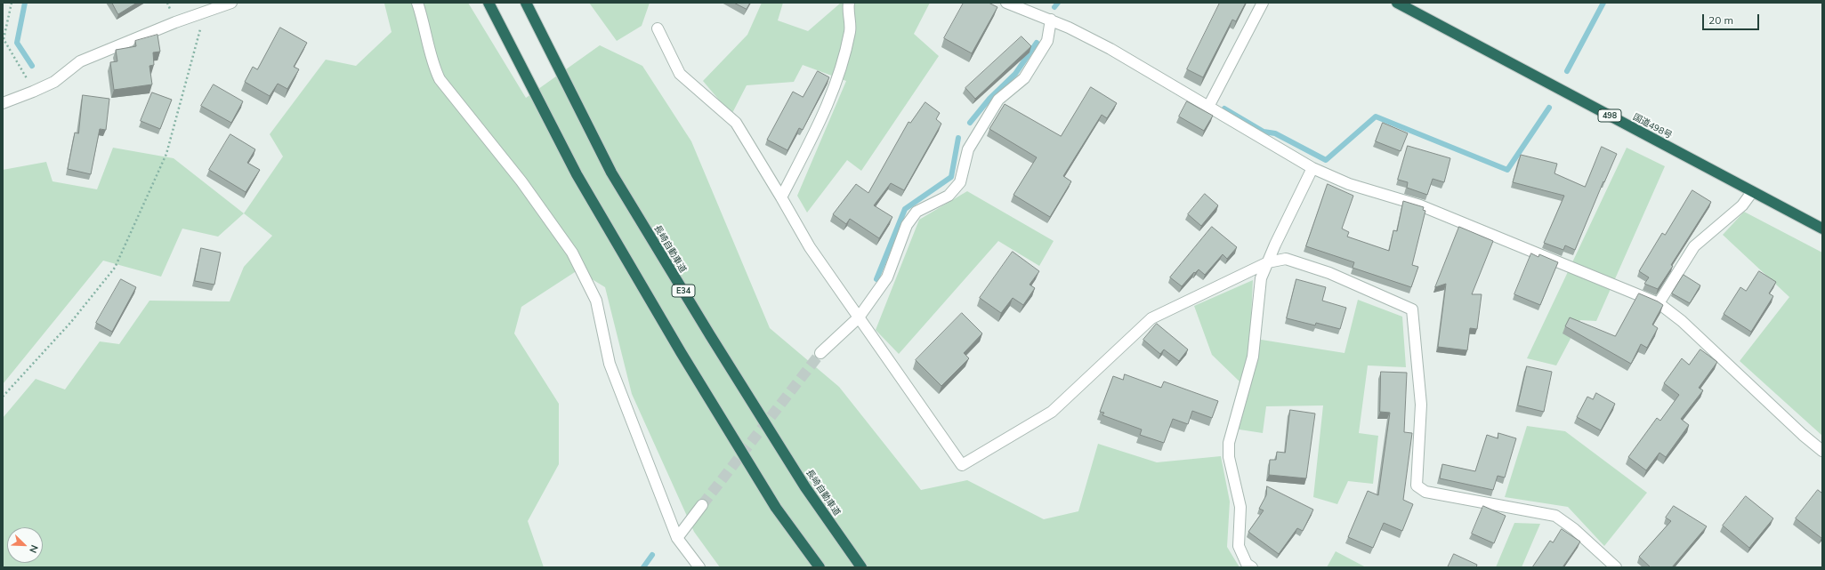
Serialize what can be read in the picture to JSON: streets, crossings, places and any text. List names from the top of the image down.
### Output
{
  "streets": {
    "highway": [
      "498",
      "国道498号",
      "長崎自動車道",
      "E34"
    ]
  },
  "scale_bar": "20 m",
  "north": "bottom right"
}
